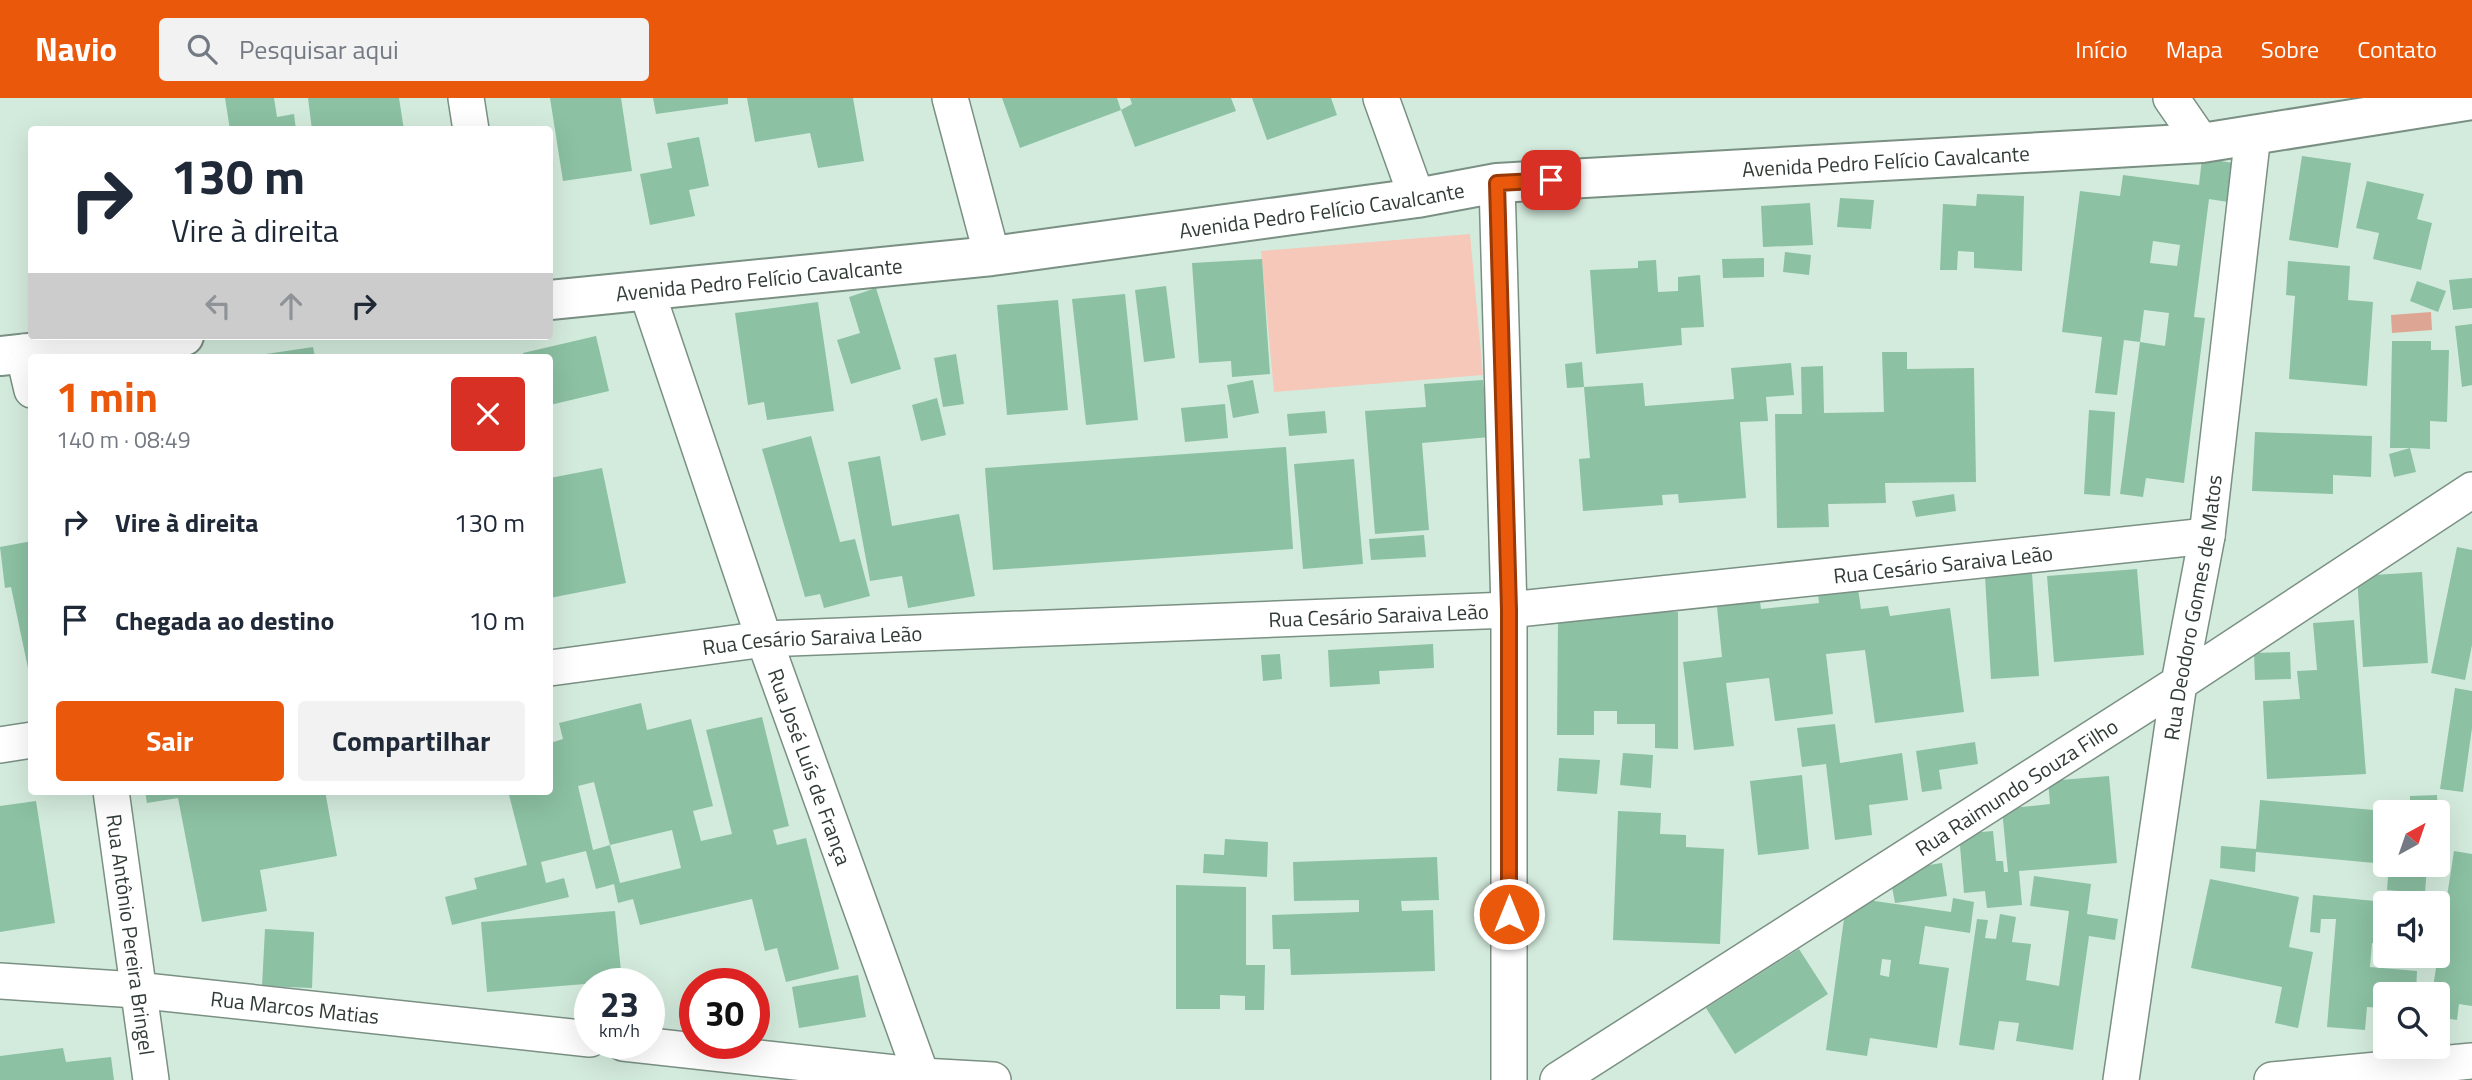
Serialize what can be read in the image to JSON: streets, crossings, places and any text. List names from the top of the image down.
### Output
{
  "streets": {
    "street": [
      "Avenida Pedro Felício Cavalcante",
      "Rua Cesário Saraiva Leão",
      "Rua Deodoro Gomes de Matos",
      "Rua José Luís de França",
      "Rua Raimundo Souza Filho",
      "Rua Antônio Pereira Bringel",
      "Rua Marcos Matias"
    ]
  },
  "crossings": [
    ["Avenida Pedro Felício Cavalcante", "Rua Deodoro Gomes de Matos"],
    ["Avenida Pedro Felício Cavalcante", "Rua José Luís de França"],
    ["Rua Cesário Saraiva Leão", "Rua Deodoro Gomes de Matos"],
    ["Rua Cesário Saraiva Leão", "Rua José Luís de França"],
    ["Rua Deodoro Gomes de Matos", "Rua Raimundo Souza Filho"],
    ["Rua Antônio Pereira Bringel", "Rua Marcos Matias"]
  ],
  "north": "top right",
  "page": {
    "header": "Navio",
    "search": "Pesquisar aqui",
    "nav": [
      "Início",
      "Mapa",
      "Sobre",
      "Contato"
    ],
    "turn": ["130 m", "Vire à direita"],
    "heading": ["1 min", "140 m · 08:49"],
    "list": [
      {
        "name": "Vire à direita",
        "value": "130 m"
      },
      {
        "name": "Chegada ao destino",
        "value": "10 m"
      }
    ],
    "buttons": ["Sair", "Compartilhar"],
    "speed": "23 km/h",
    "limit": "30"
  }
}
